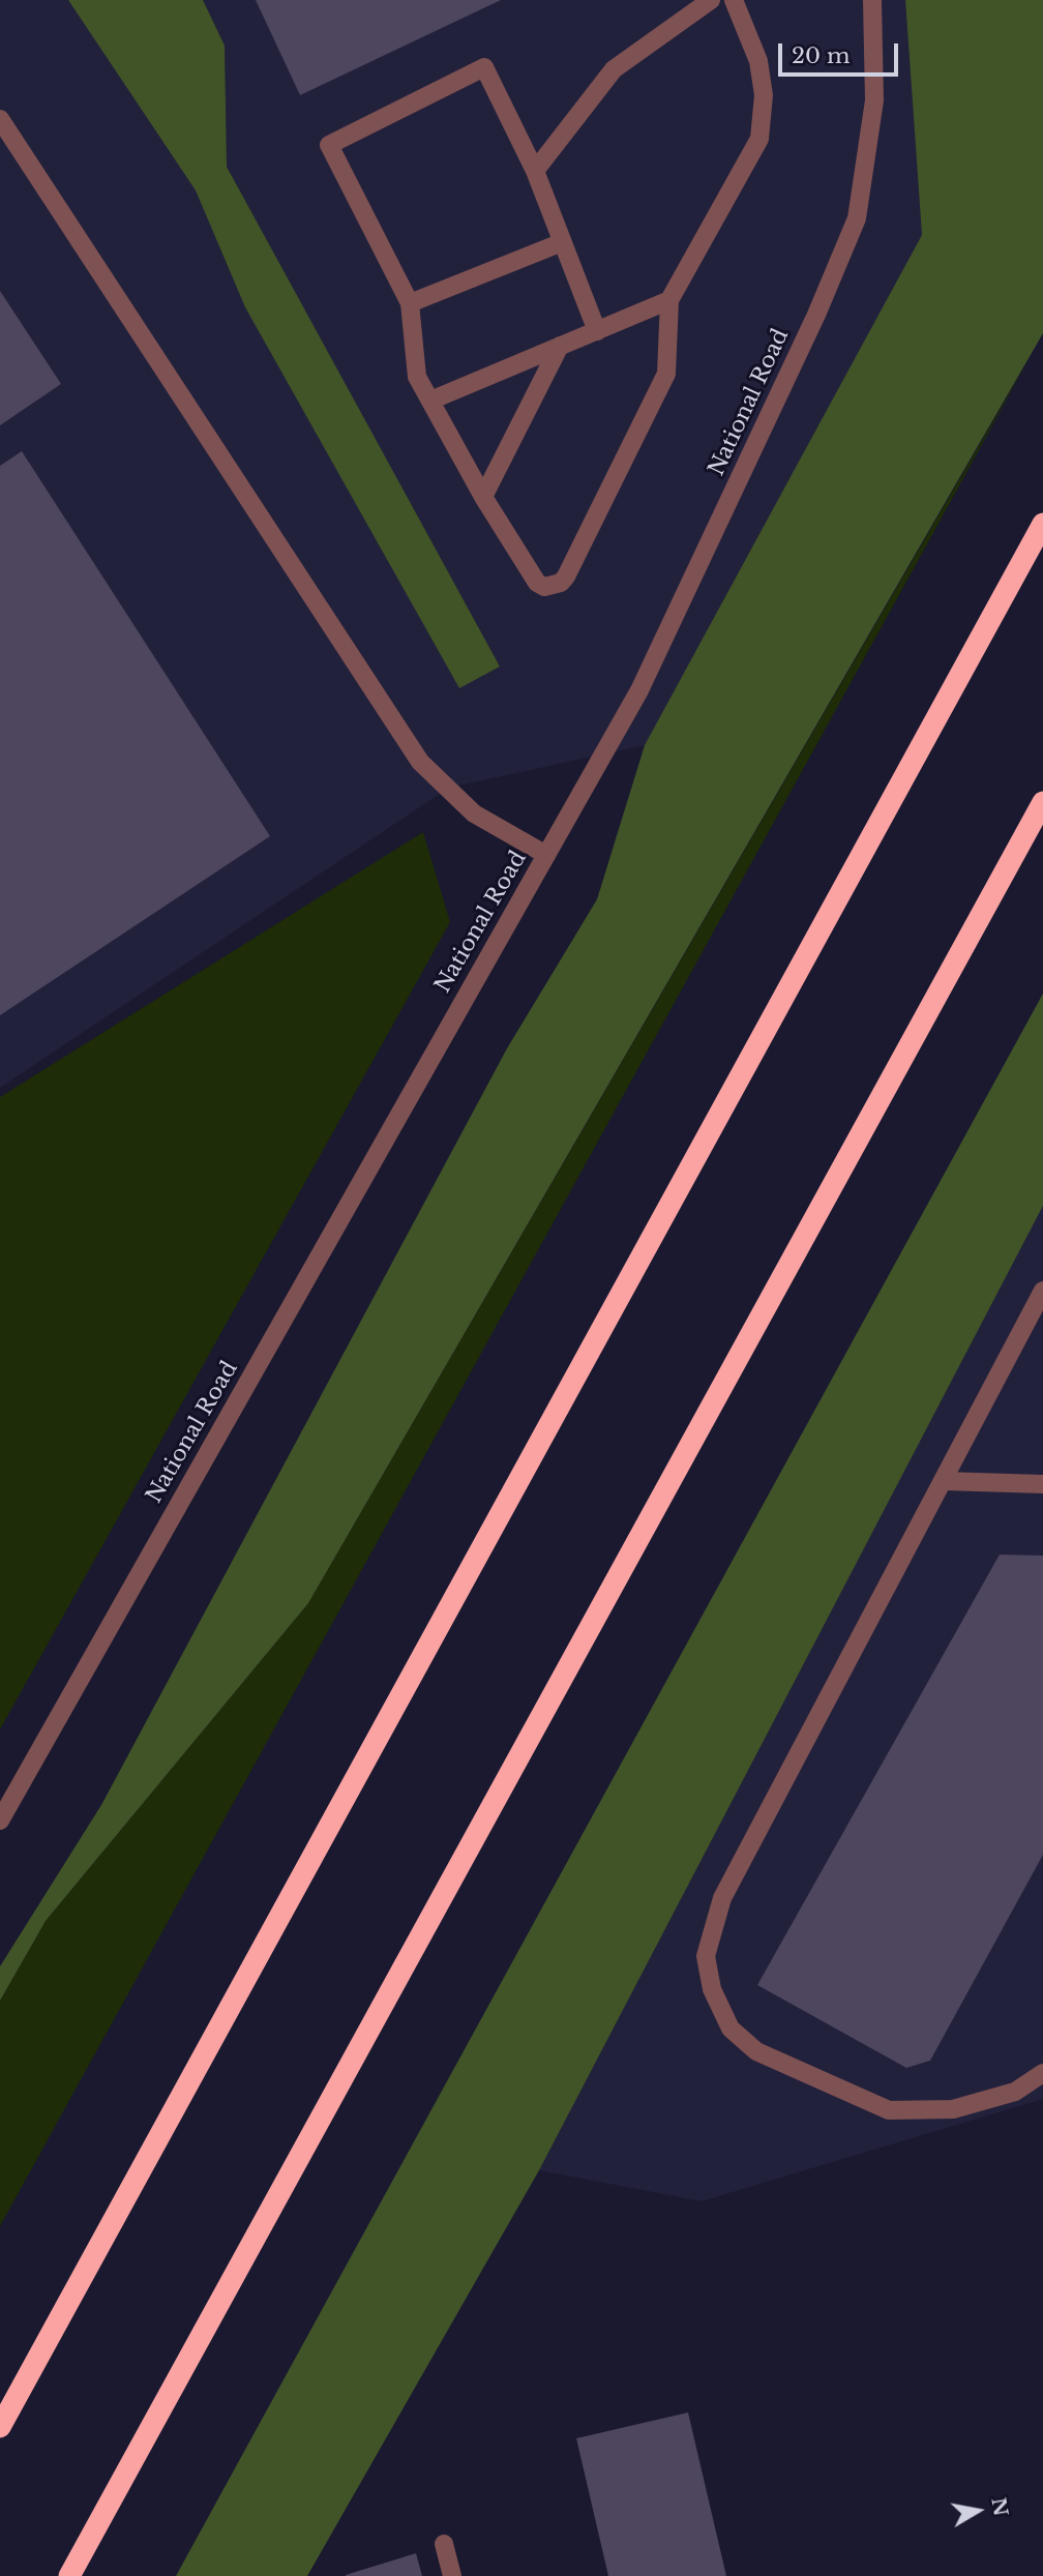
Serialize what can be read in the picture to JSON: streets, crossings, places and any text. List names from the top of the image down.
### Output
{
  "streets": {
    "street": ["National Road"]
  },
  "scale_bar": "20 m",
  "north": "right"
}
